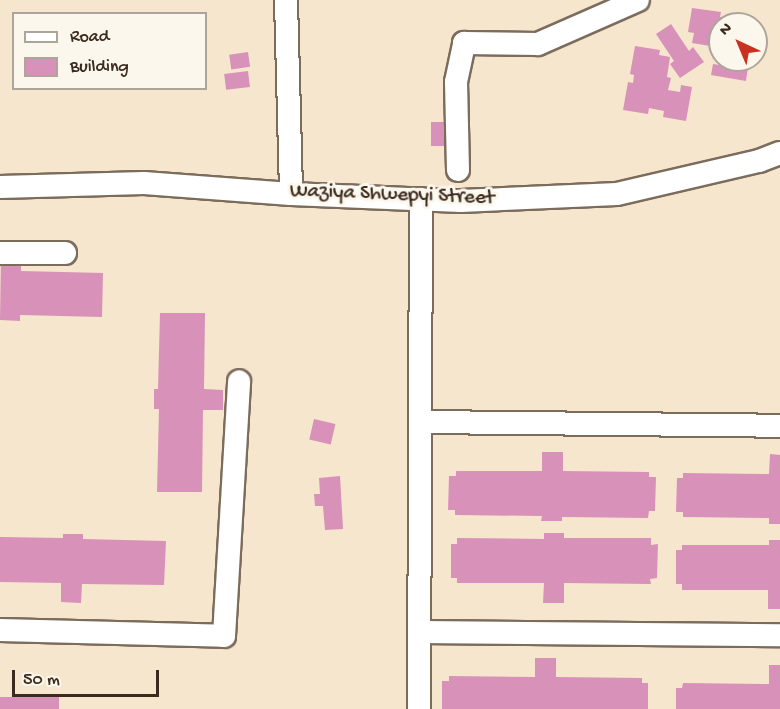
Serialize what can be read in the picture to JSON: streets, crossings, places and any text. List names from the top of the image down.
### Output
{
  "streets": {
    "street": ["Waziya Shwepyi Street"]
  },
  "legend": ["Road", "Building"],
  "scale_bar": "50 m",
  "north": "top left"
}
